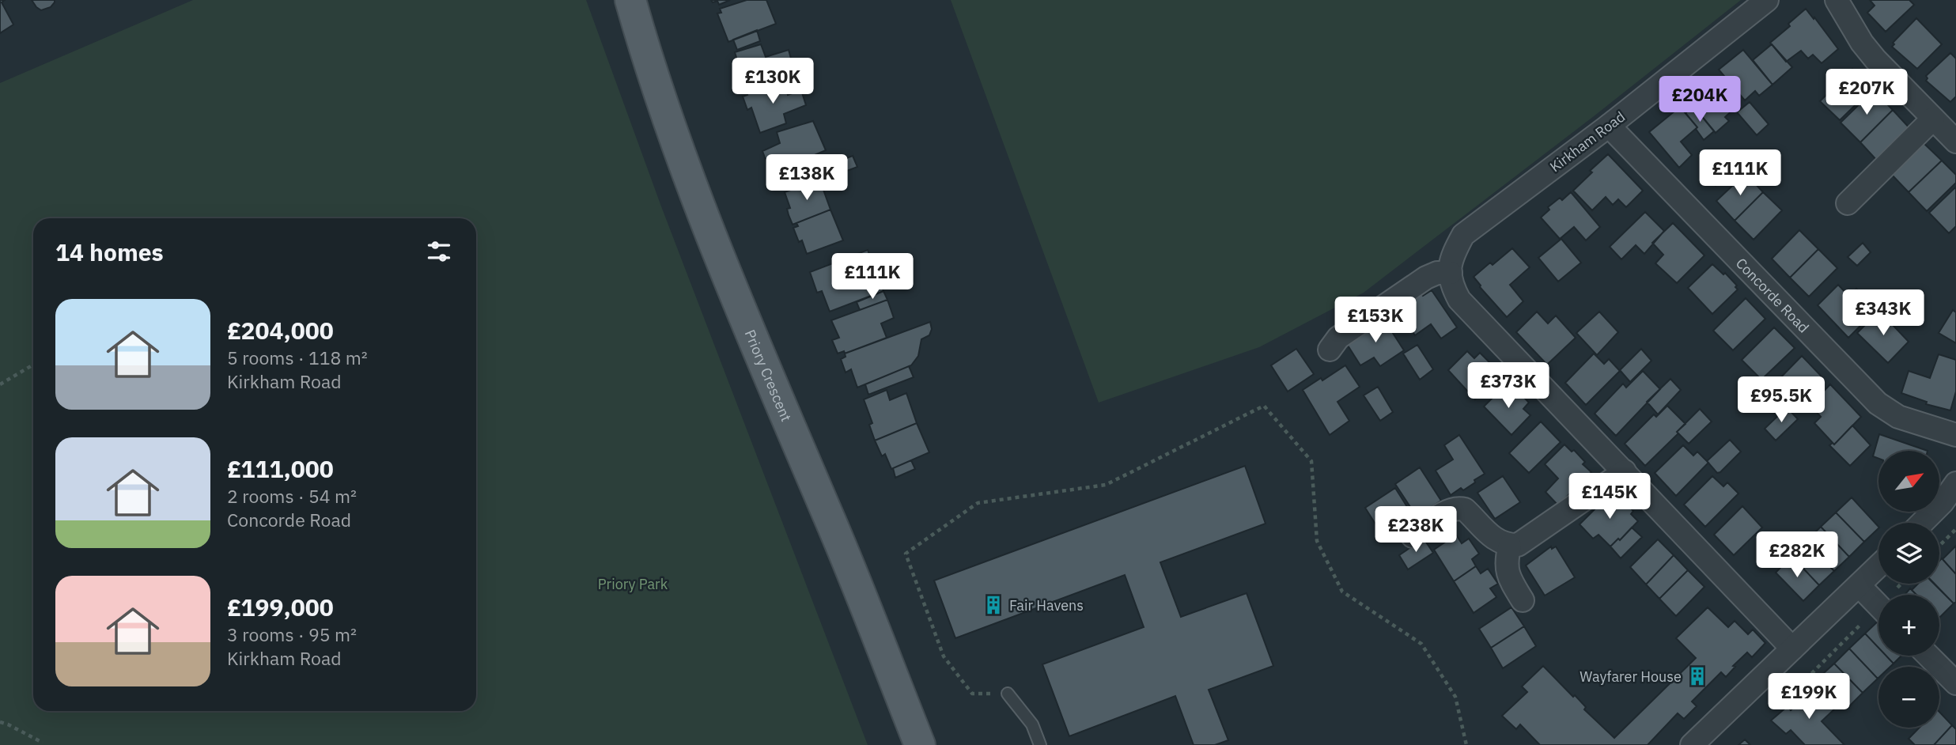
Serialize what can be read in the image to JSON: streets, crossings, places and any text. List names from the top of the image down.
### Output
{
  "streets": {
    "main road": ["Priory Crescent"],
    "street": ["Kirkham Road", "Concorde Road"]
  },
  "crossings": [
    ["Kirkham Road", "Concorde Road"]
  ],
  "parks": ["Priory Park"],
  "places": {
    "building": ["Fair Havens", "Wayfarer House"]
  },
  "north": "top right",
  "page": {
    "price": [
      "£130K",
      "£207K",
      "£204K",
      "£111K",
      "£138K",
      "£111K",
      "£343K",
      "£153K",
      "£373K",
      "£95.5K",
      "£145K",
      "£238K",
      "£282K",
      "£199K"
    ],
    "heading": "14 homes",
    "list": [
      {
        "name": "£204,000",
        "note": "5 rooms · 118 m² · Kirkham Road"
      },
      {
        "name": "£111,000",
        "note": "2 rooms · 54 m² · Concorde Road"
      },
      {
        "name": "£199,000",
        "note": "3 rooms · 95 m² · Kirkham Road"
      }
    ],
    "map_buttons": ["+", "−"]
  }
}
